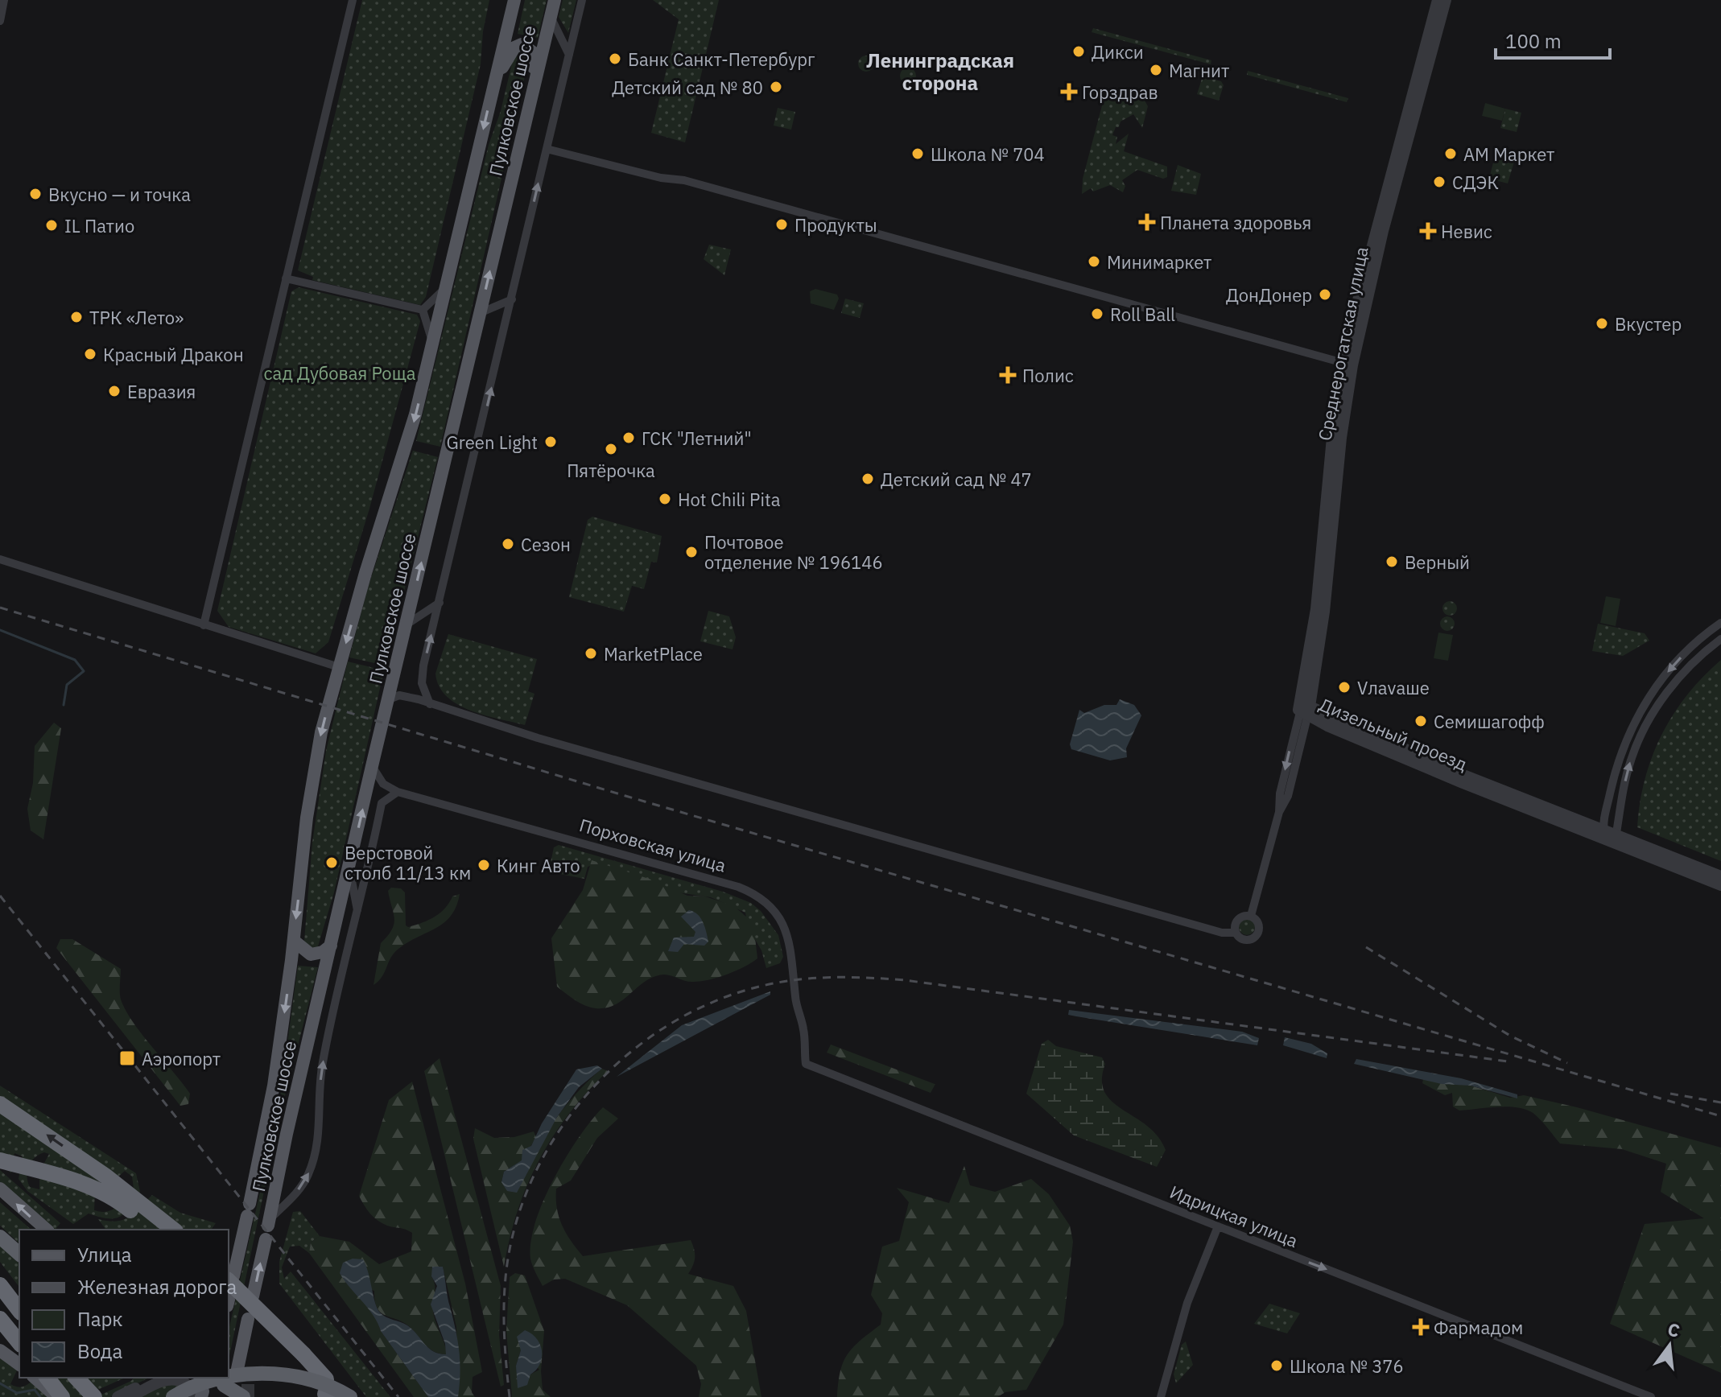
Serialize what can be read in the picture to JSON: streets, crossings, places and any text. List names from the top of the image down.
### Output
{
  "streets": {
    "main road": ["Пулковское шоссе"],
    "street": [
      "Среднерогатская улица",
      "Дизельный проезд",
      "Порховская улица",
      "Идрицкая улица"
    ]
  },
  "crossings": [
    ["Пулковское шоссе", "Порховская улица"],
    ["Среднерогатская улица", "Дизельный проезд"],
    ["Порховская улица", "Идрицкая улица"]
  ],
  "one_way": ["Идрицкая улица"],
  "districts": ["Ленинградская сторона"],
  "parks": ["сад Дубовая Роща"],
  "places": {
    "other": [
      "Дикси",
      "Банк Санкт-Петербург",
      "Магнит",
      "Детский сад № 80",
      "Школа № 704",
      "АМ Маркет",
      "СДЭК",
      "Вкусно — и точка",
      "Продукты",
      "IL Патио",
      "Минимаркет",
      "ДонДонер",
      "Roll Ball",
      "ТРК «Лето»",
      "Вкустер",
      "Красный Дракон",
      "Евразия",
      "ГСК \"Летний\"",
      "Green Light",
      "Пятёрочка",
      "Детский сад № 47",
      "Hot Chili Pita",
      "Сезон",
      "Почтовое отделение № 196146",
      "Верный",
      "MarketPlace",
      "Vлаvаше",
      "Семишагофф",
      "Верстовой столб 11/13 км",
      "Кинг Авто",
      "Школа № 376"
    ],
    "health": [
      "Горздрав",
      "Планета здоровья",
      "Невис",
      "Полис",
      "Фармадом"
    ],
    "transit": ["Аэропорт"]
  },
  "legend": [
    "Улица",
    "Железная дорога",
    "Парк",
    "Вода"
  ],
  "scale_bar": "100 m",
  "north": "top"
}
